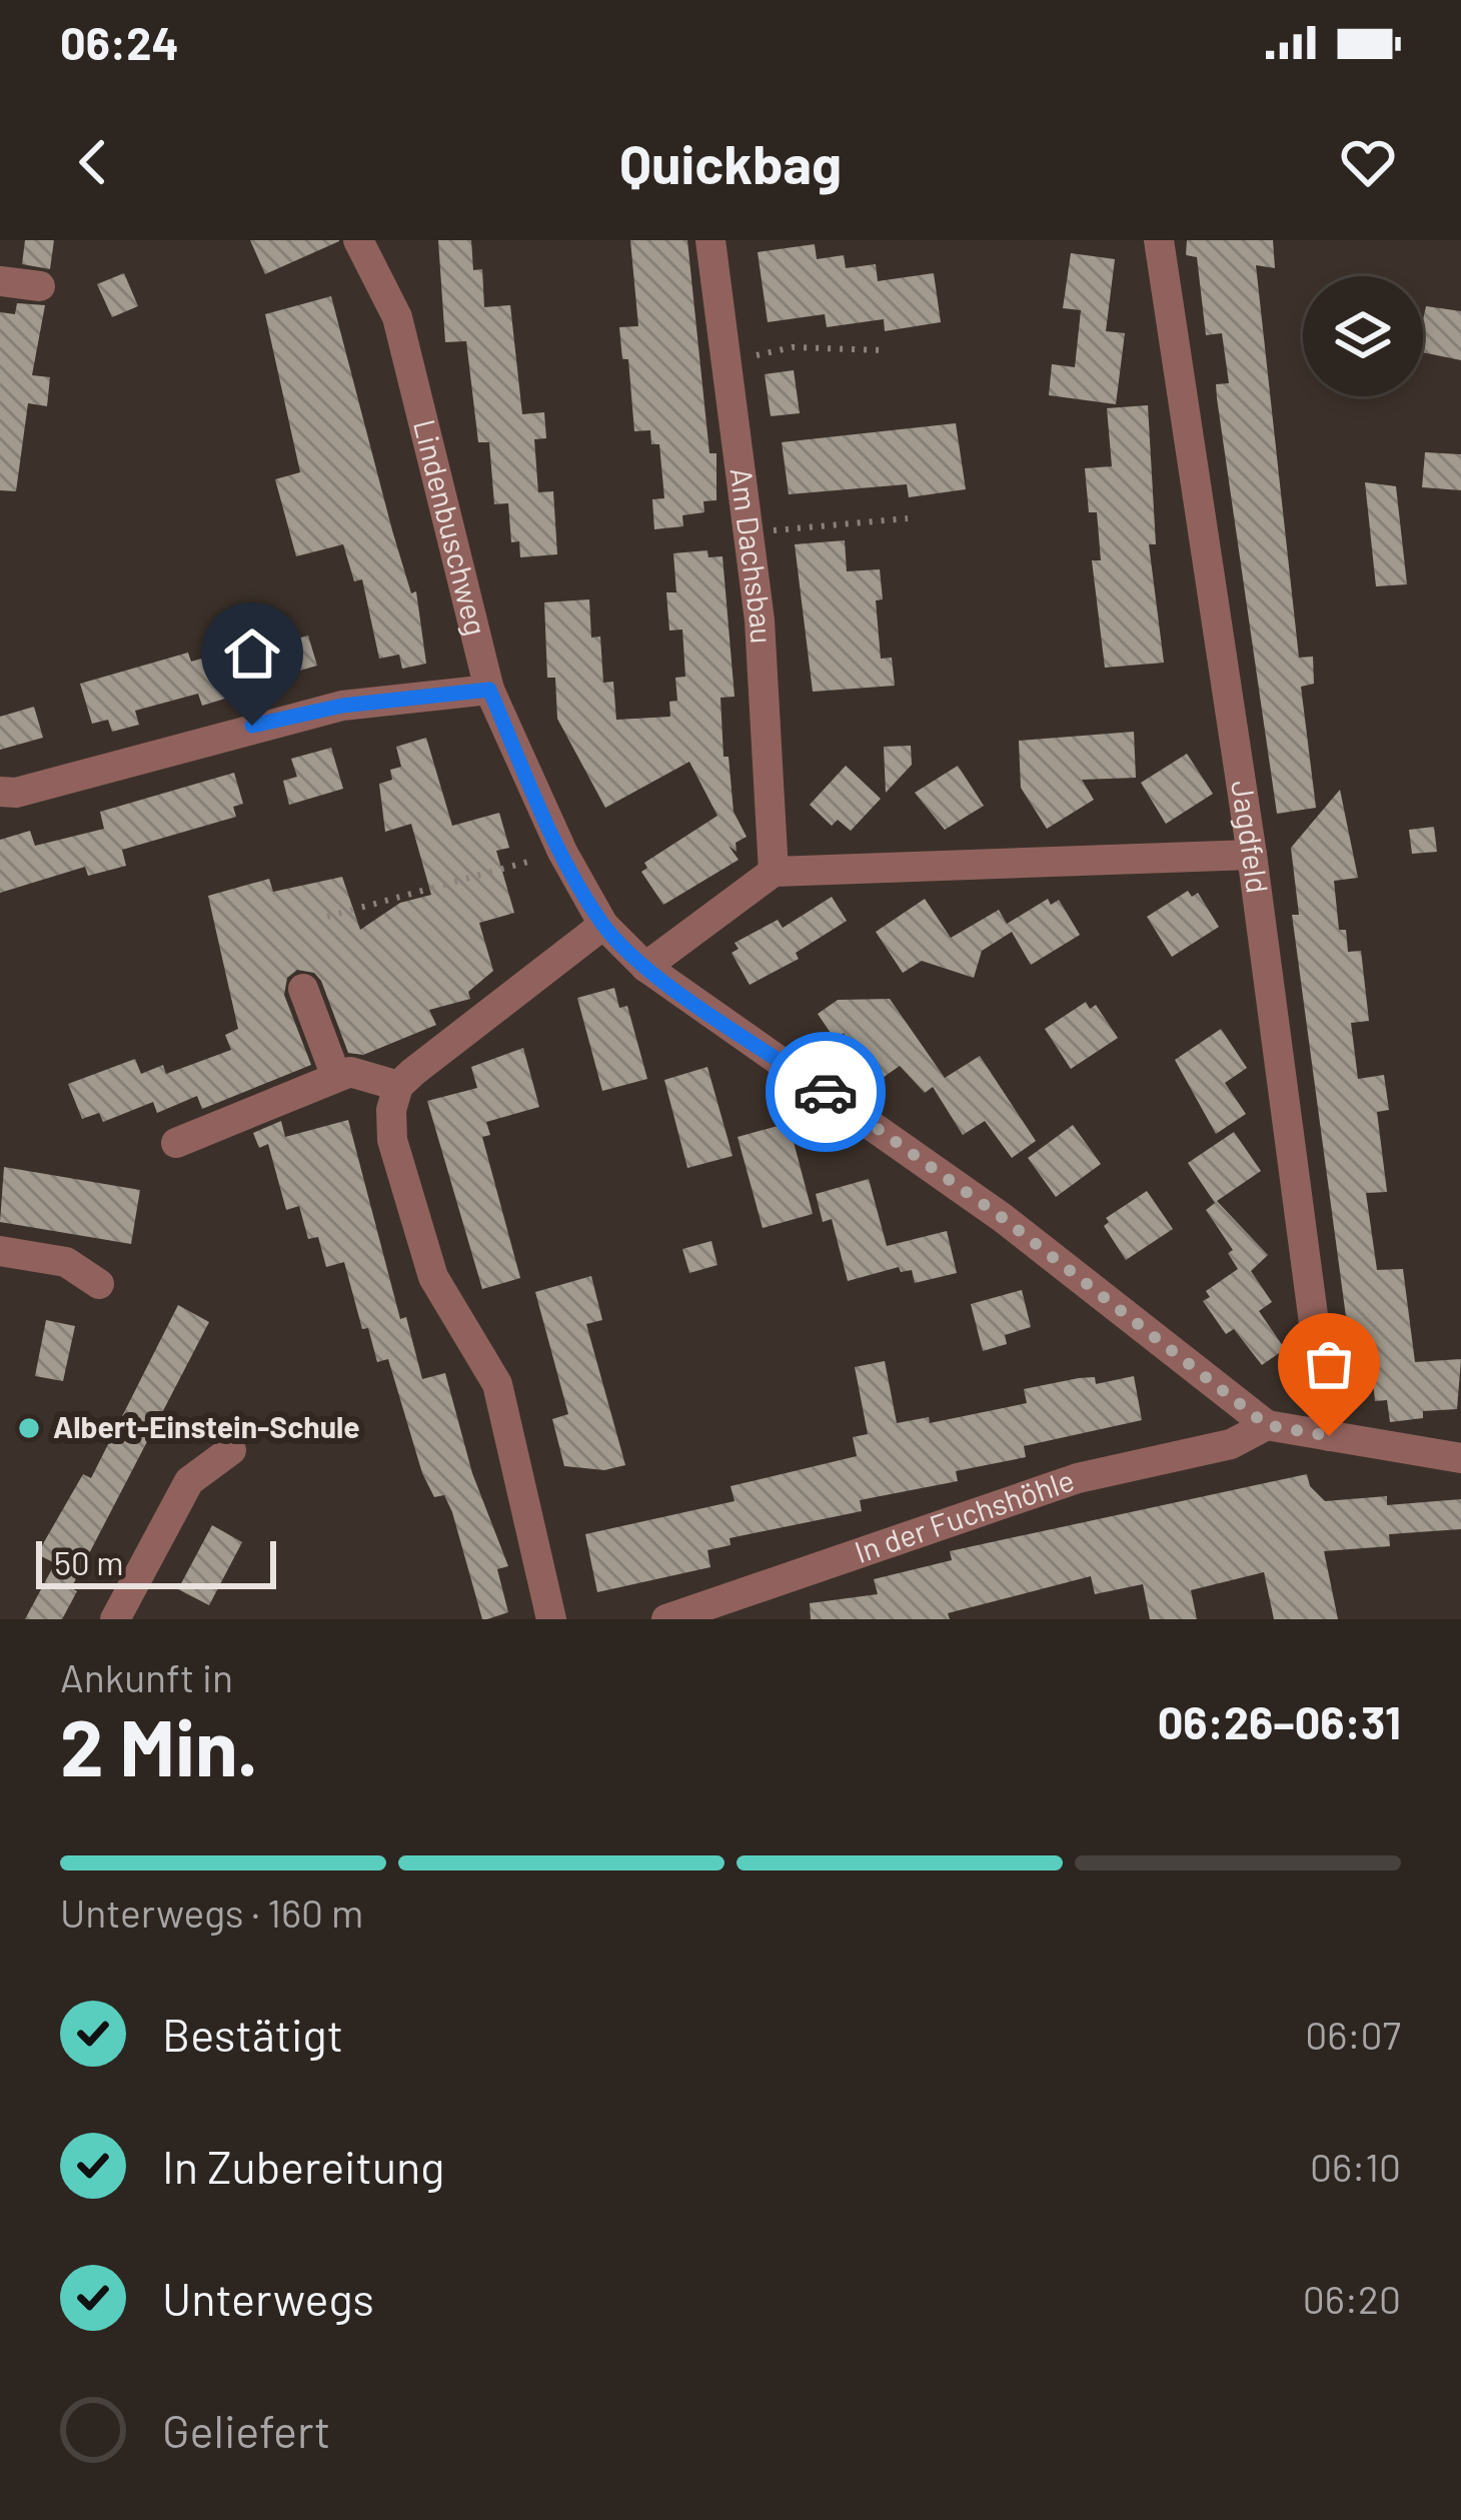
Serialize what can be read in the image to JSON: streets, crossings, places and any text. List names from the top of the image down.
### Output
{
  "streets": {
    "street": [
      "Lindenbuschweg",
      "Am Dachsbau",
      "Jagdfeld",
      "In der Fuchshöhle"
    ]
  },
  "crossings": [
    ["Lindenbuschweg", "Jagdfeld"],
    ["Lindenbuschweg", "In der Fuchshöhle"]
  ],
  "places": ["Albert-Einstein-Schule"],
  "scale_bar": "50 m",
  "page": {
    "status": "06:24",
    "header": "Quickbag",
    "scale": "50 m",
    "heading": ["2 Min.", "Ankunft in", "06:26–06:31"],
    "bar": "Unterwegs · 160 m",
    "list": [
      ["Bestätigt", "06:07"],
      ["In Zubereitung", "06:10"],
      ["Unterwegs", "06:20"],
      "Geliefert"
    ]
  }
}
